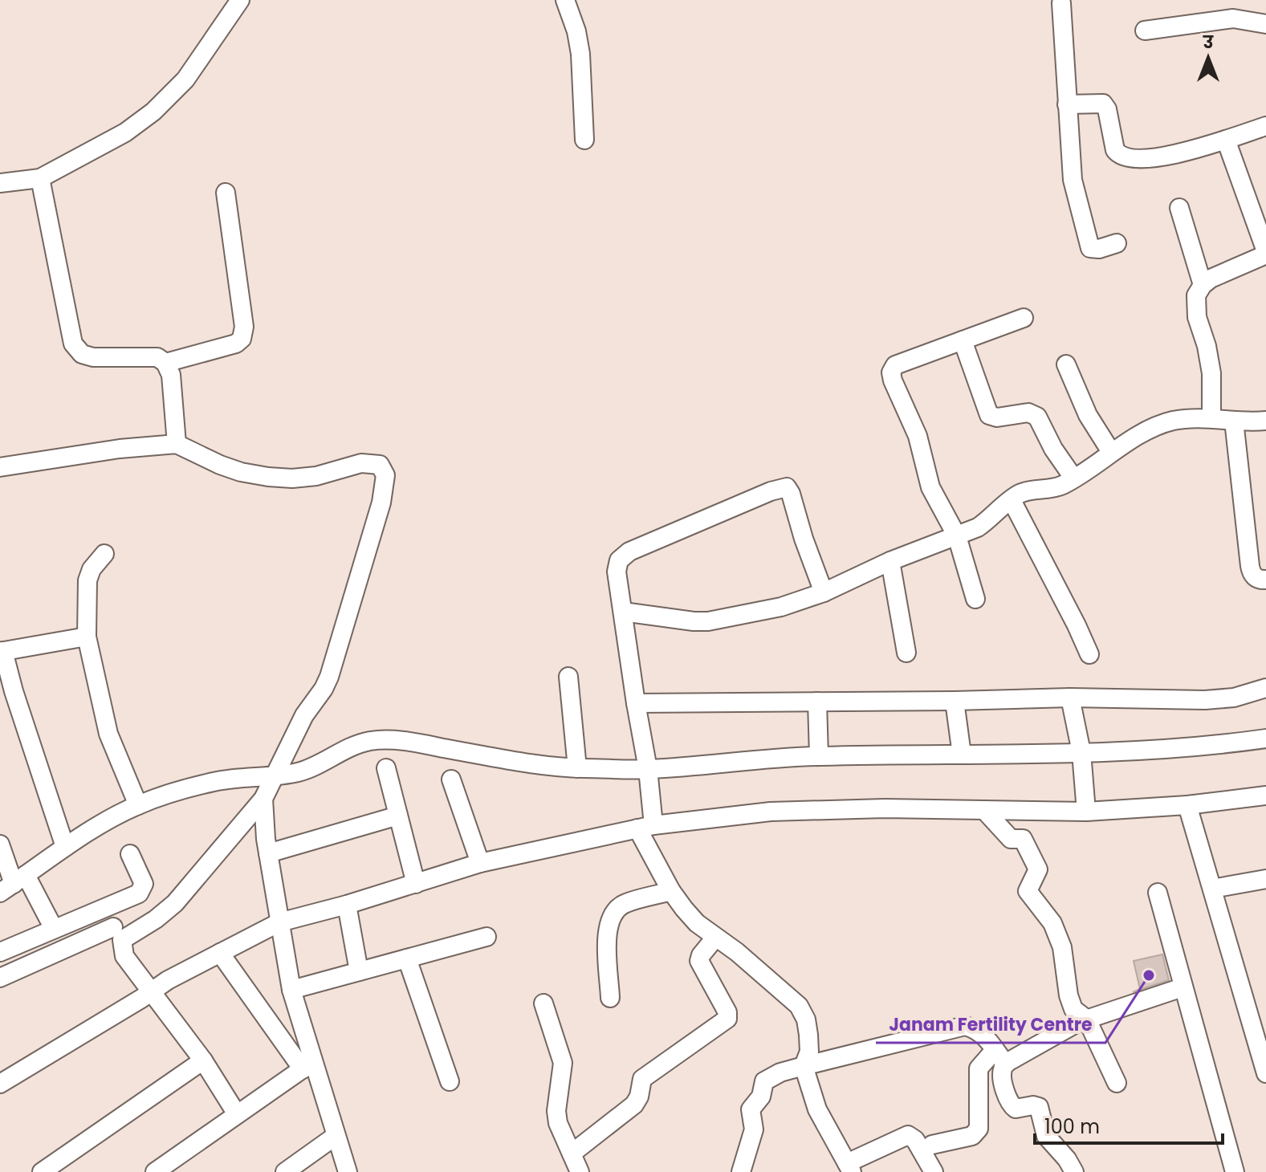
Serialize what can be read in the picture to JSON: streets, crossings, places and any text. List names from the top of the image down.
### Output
{
  "places": ["Janam Fertility Centre"],
  "scale_bar": "100 m",
  "north": "top"
}
